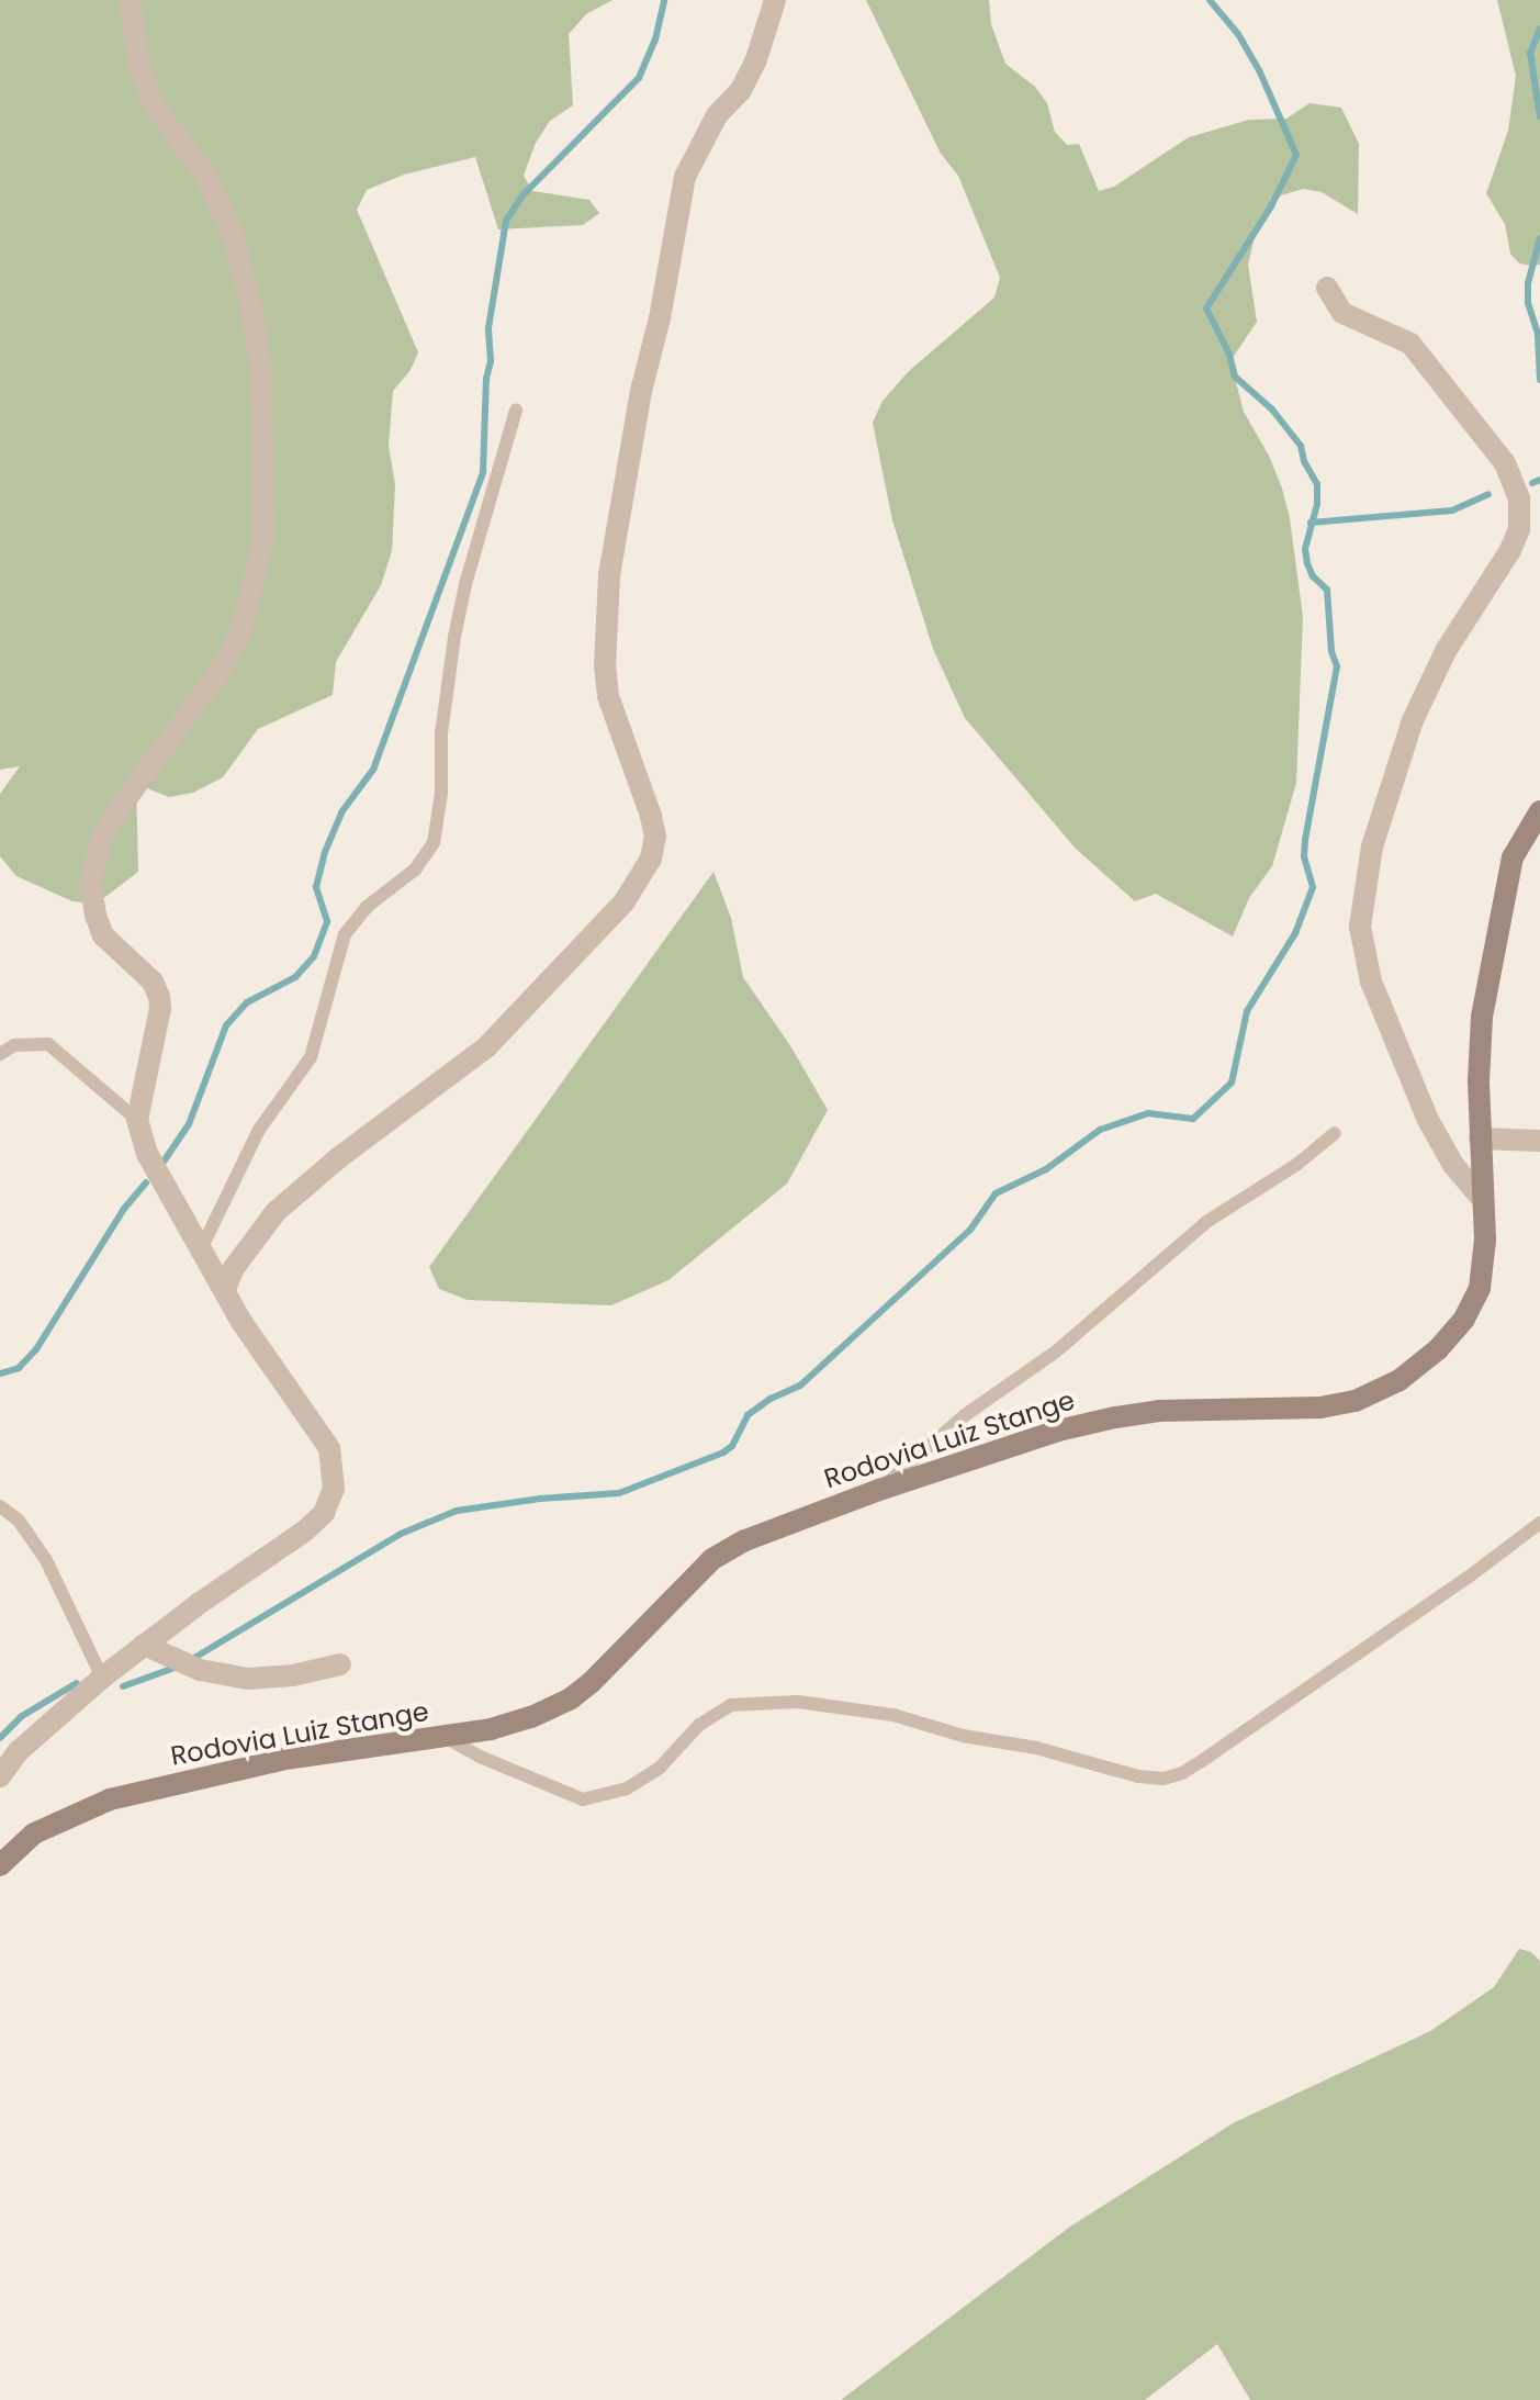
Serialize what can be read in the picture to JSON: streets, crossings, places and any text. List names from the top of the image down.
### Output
{
  "streets": {
    "street": ["Rodovia Luiz Stange"]
  }
}
